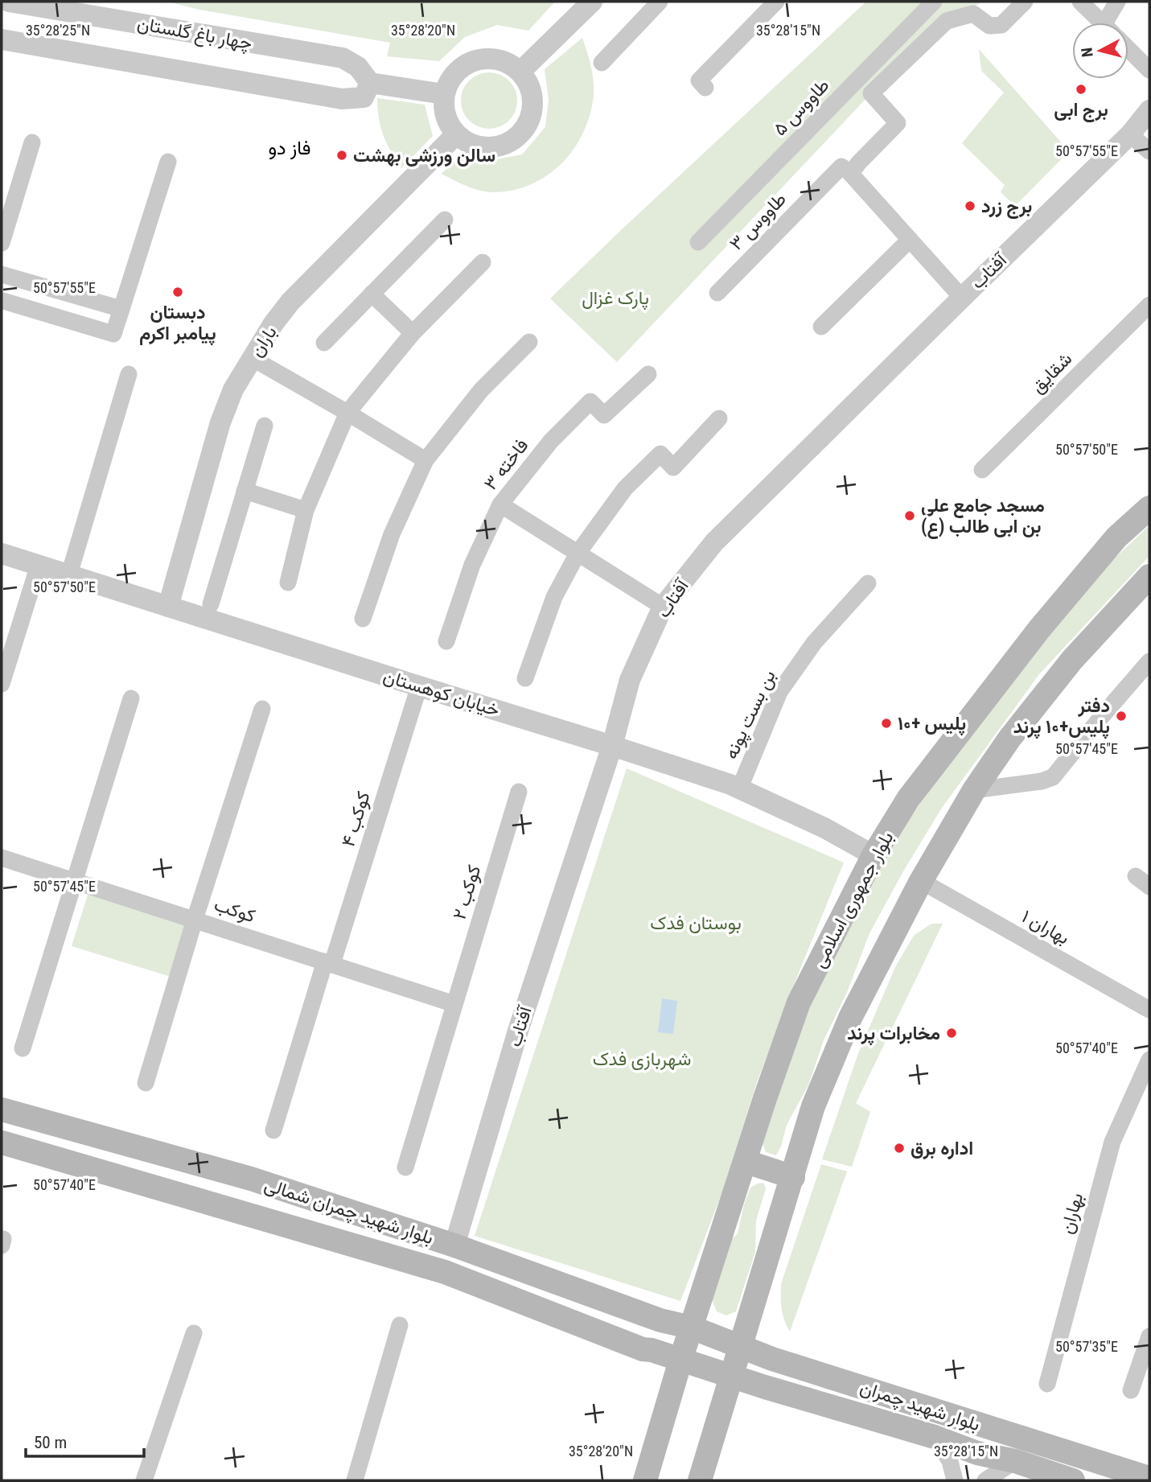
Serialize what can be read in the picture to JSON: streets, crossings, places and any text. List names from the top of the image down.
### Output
{
  "streets": {
    "main road": ["بلوار جمهوری اسلامی", "بلوار شهید چمران شمالی", "بلوار شهید چمران"],
    "street": [
      "چهار باغ گلستان",
      "طاووس ۵",
      "طاووس ۳",
      "آفتاب",
      "باران",
      "شقایق",
      "فاخته ۳",
      "خیابان کوهستان",
      "بن بست پونه",
      "کوکب ۴",
      "کوکب ۲",
      "کوکب",
      "بهاران ۱",
      "بهاران"
    ]
  },
  "crossings": [
    ["آفتاب", "خیابان کوهستان"],
    ["آفتاب", "بلوار شهید چمران شمالی"],
    ["باران", "خیابان کوهستان"],
    ["خیابان کوهستان", "بن بست پونه"],
    ["خیابان کوهستان", "کوکب ۴"],
    ["خیابان کوهستان", "بلوار جمهوری اسلامی"],
    ["کوکب ۴", "کوکب"],
    ["کوکب ۲", "کوکب"],
    ["بلوار جمهوری اسلامی", "بلوار شهید چمران شمالی"],
    ["بلوار جمهوری اسلامی", "بلوار شهید چمران"],
    ["بلوار شهید چمران شمالی", "بلوار شهید چمران"]
  ],
  "districts": ["فاز دو"],
  "parks": ["پارک غزال", "بوستان فدک", "شهربازی فدک"],
  "places": [
    "برج ابی",
    "سالن ورزشی بهشت",
    "برج زرد",
    "دبستان پیامبر اکرم",
    "مسجد جامع علی بن ابی طالب (ع)",
    "دفتر پلیس+۱۰ پرند",
    "پلیس +۱۰",
    "مخابرات پرند",
    "اداره برق"
  ],
  "scale_bar": "50 m",
  "north": "left",
  "coordinates": [
    "35°28'25\"N",
    "35°28'20\"N",
    "35°28'15\"N",
    "50°57'55\"E",
    "50°57'50\"E",
    "50°57'45\"E",
    "50°57'40\"E",
    "50°57'35\"E"
  ]
}
